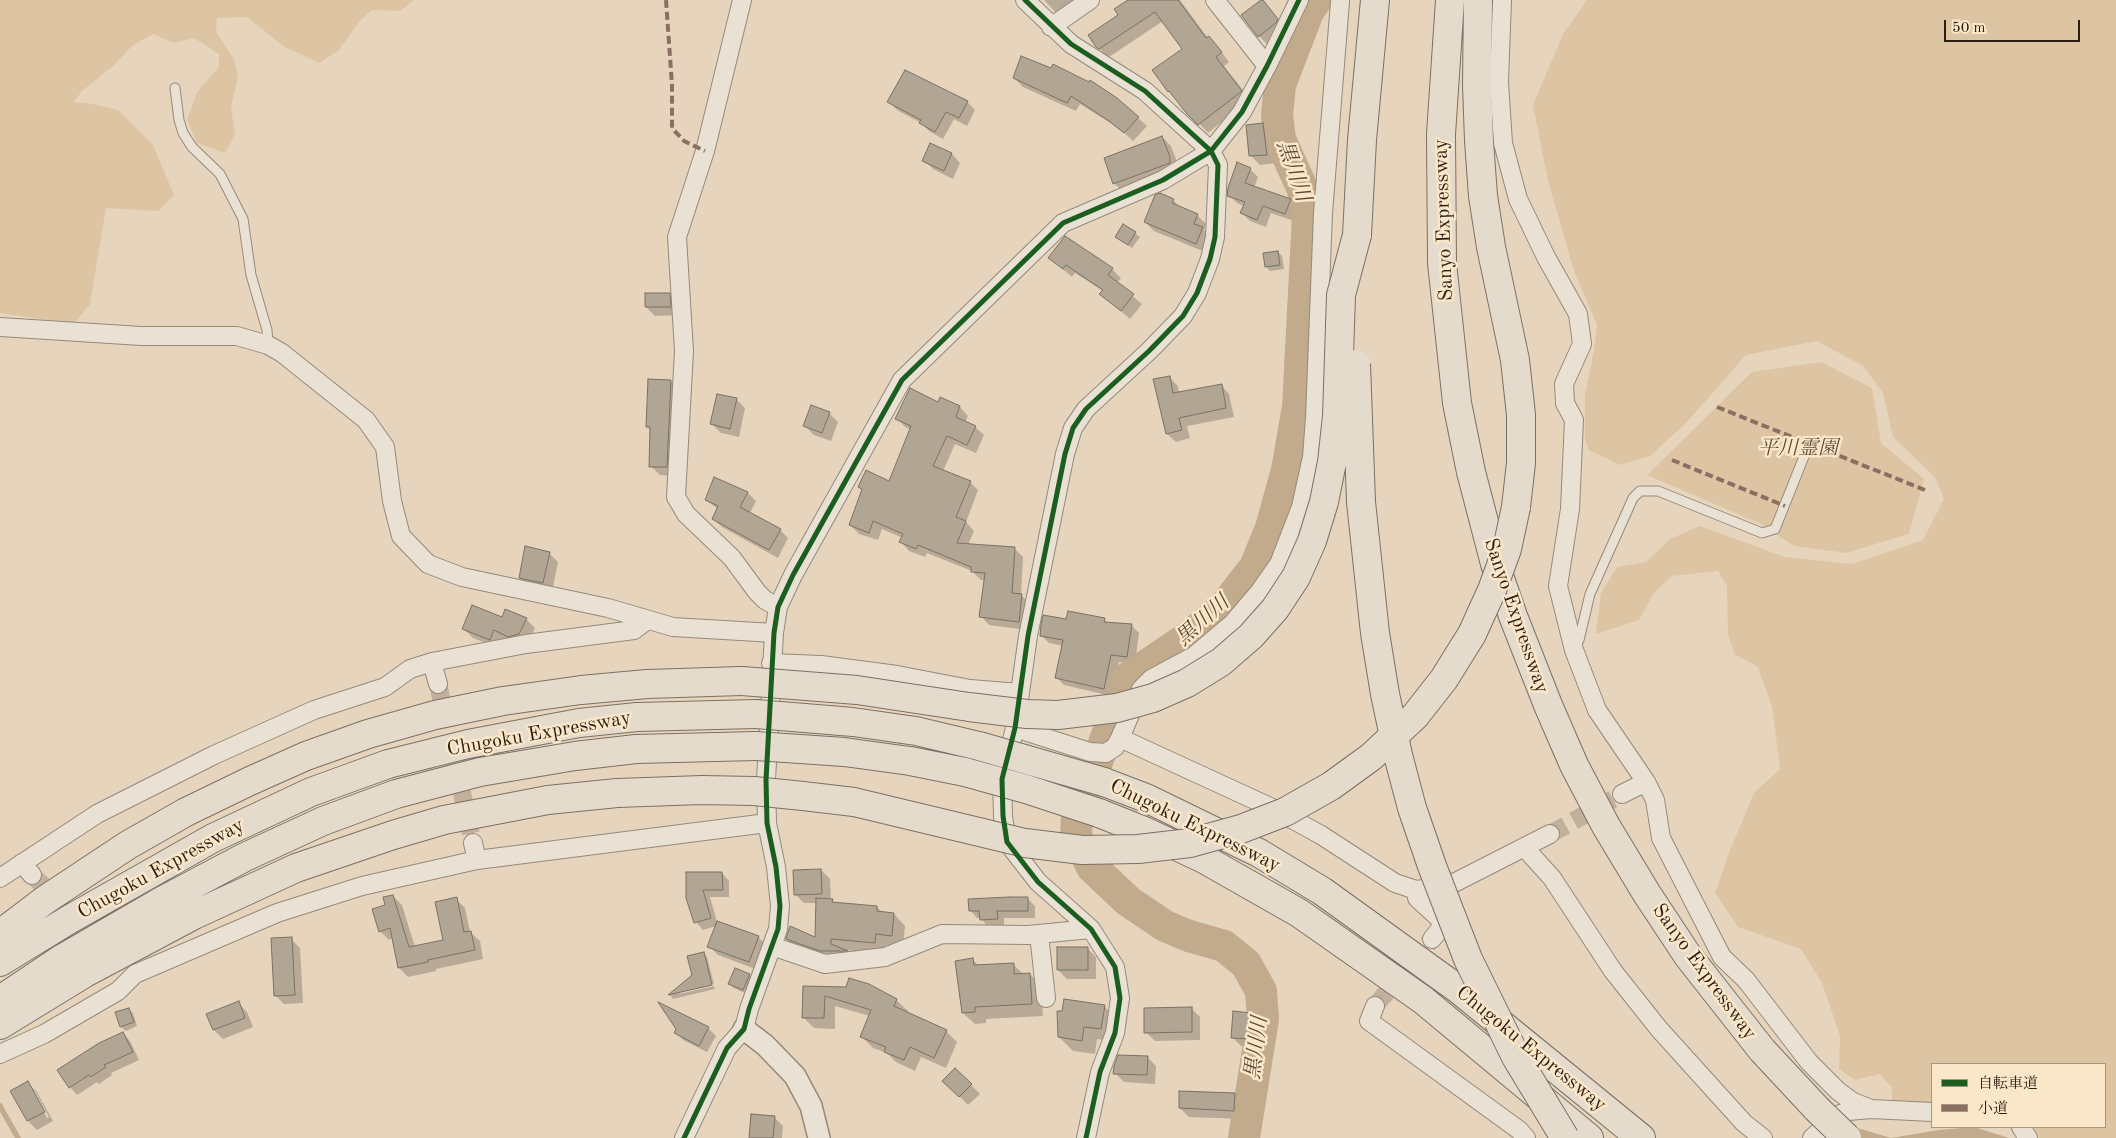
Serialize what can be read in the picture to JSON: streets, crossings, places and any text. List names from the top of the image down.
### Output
{
  "streets": {
    "highway": ["Sanyo Expressway", "Chugoku Expressway"]
  },
  "water": ["黒川川"],
  "parks": ["平川霊園"],
  "legend": ["自転車道", "小道"],
  "scale_bar": "50 m"
}
